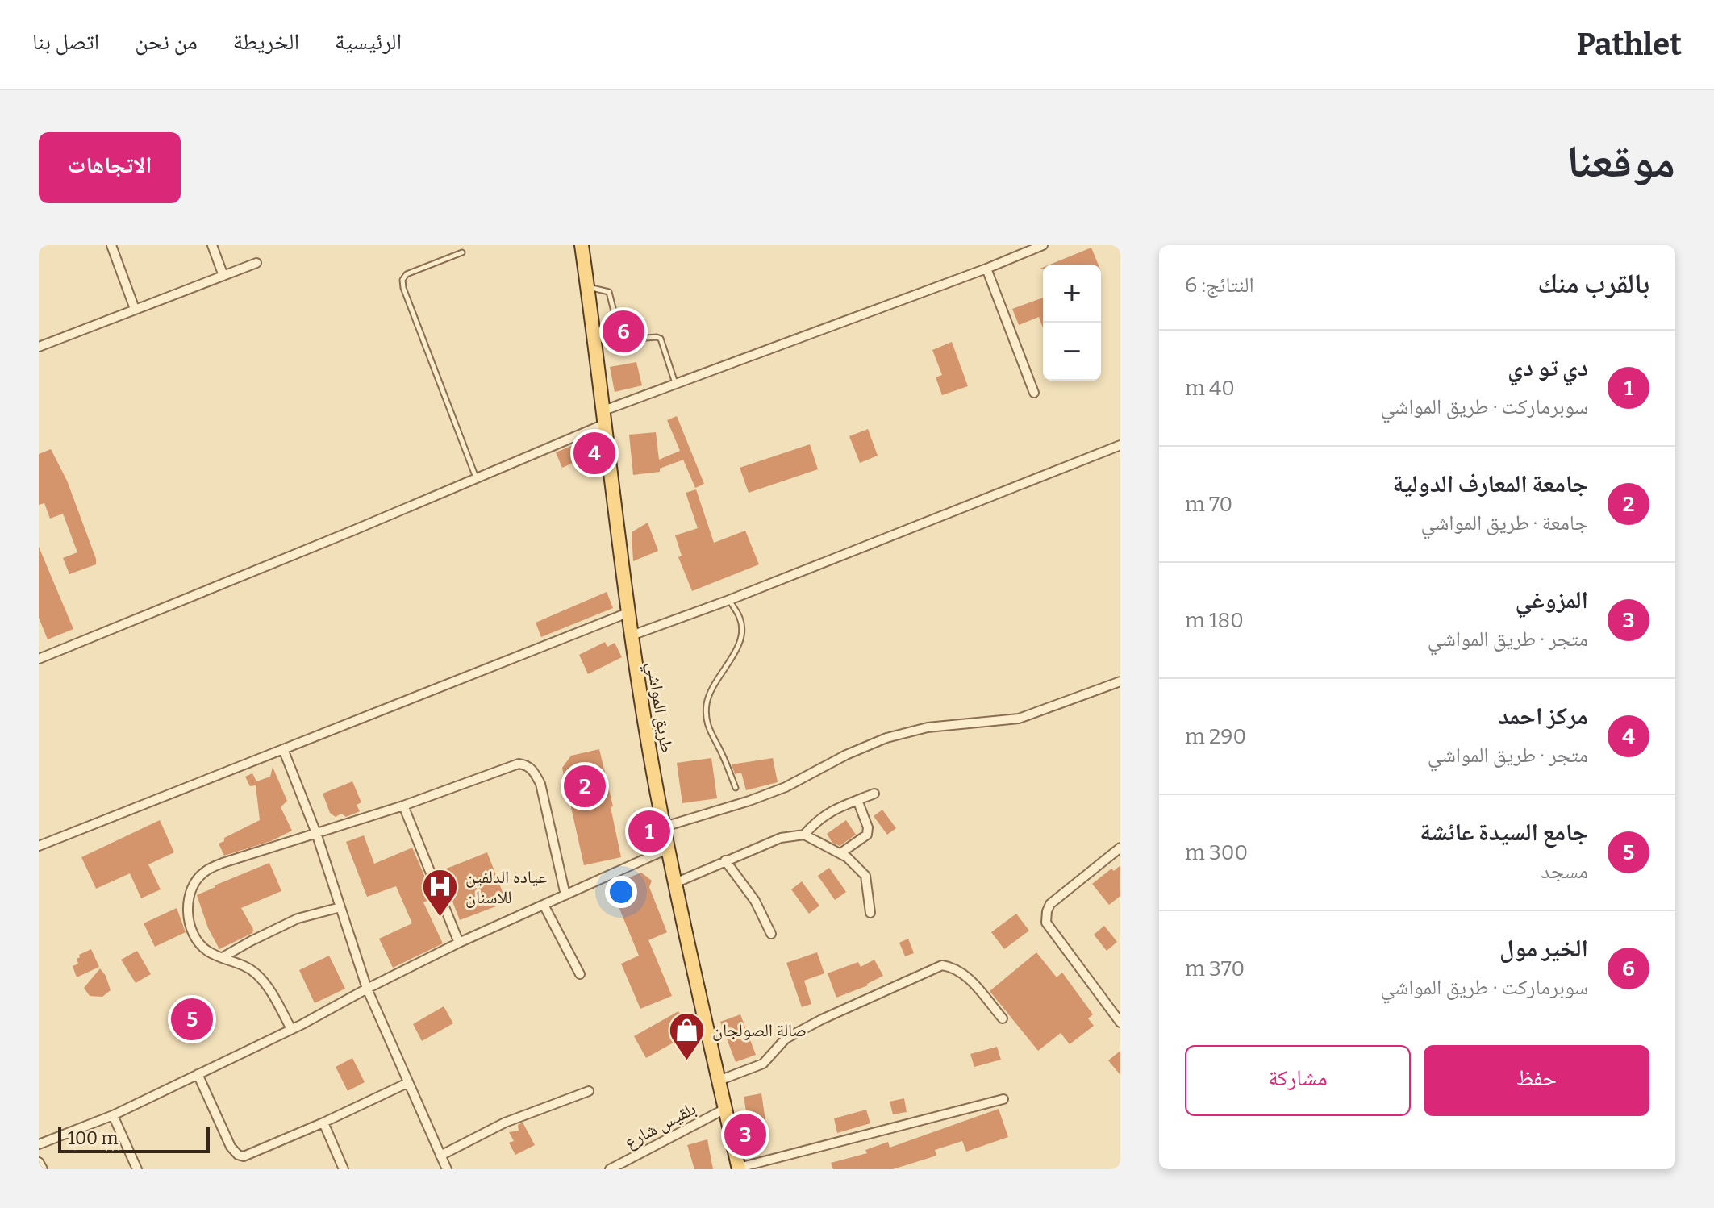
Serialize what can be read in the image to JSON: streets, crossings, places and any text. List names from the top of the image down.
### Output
{
  "streets": {
    "main road": ["طريق المواشي"],
    "street": ["بلقيس شارع"]
  },
  "crossings": [
    ["طريق المواشي", "بلقيس شارع"]
  ],
  "places": {
    "hospital": ["عياده الدلفين للاسنان"],
    "shop": ["صالة الصولجان"]
  },
  "scale_bar": "100 m",
  "page": {
    "header": "Pathlet",
    "nav": [
      "الرئيسية",
      "الخريطة",
      "من نحن",
      "اتصل بنا"
    ],
    "title": "موقعنا",
    "buttons": [
      "الاتجاهات",
      ["حفظ", "مشاركة"]
    ],
    "heading": ["بالقرب منك", "النتائج: 6"],
    "map_buttons": ["+", "−"],
    "pins": [
      "6",
      "4",
      "2",
      "1",
      "5",
      "3"
    ],
    "list": [
      {
        "mark": "1",
        "name": "دي تو دي",
        "note": "سوبرماركت · طريق المواشي",
        "value": "40 m"
      },
      {
        "mark": "2",
        "name": "جامعة المعارف الدولية",
        "note": "جامعة · طريق المواشي",
        "value": "70 m"
      },
      {
        "mark": "3",
        "name": "المزوغي",
        "note": "متجر · طريق المواشي",
        "value": "180 m"
      },
      {
        "mark": "4",
        "name": "مركز احمد",
        "note": "متجر · طريق المواشي",
        "value": "290 m"
      },
      {
        "mark": "5",
        "name": "جامع السيدة عائشة",
        "note": "مسجد",
        "value": "300 m"
      },
      {
        "mark": "6",
        "name": "الخير مول",
        "note": "سوبرماركت · طريق المواشي",
        "value": "370 m"
      }
    ],
    "scale": "100 m"
  }
}
